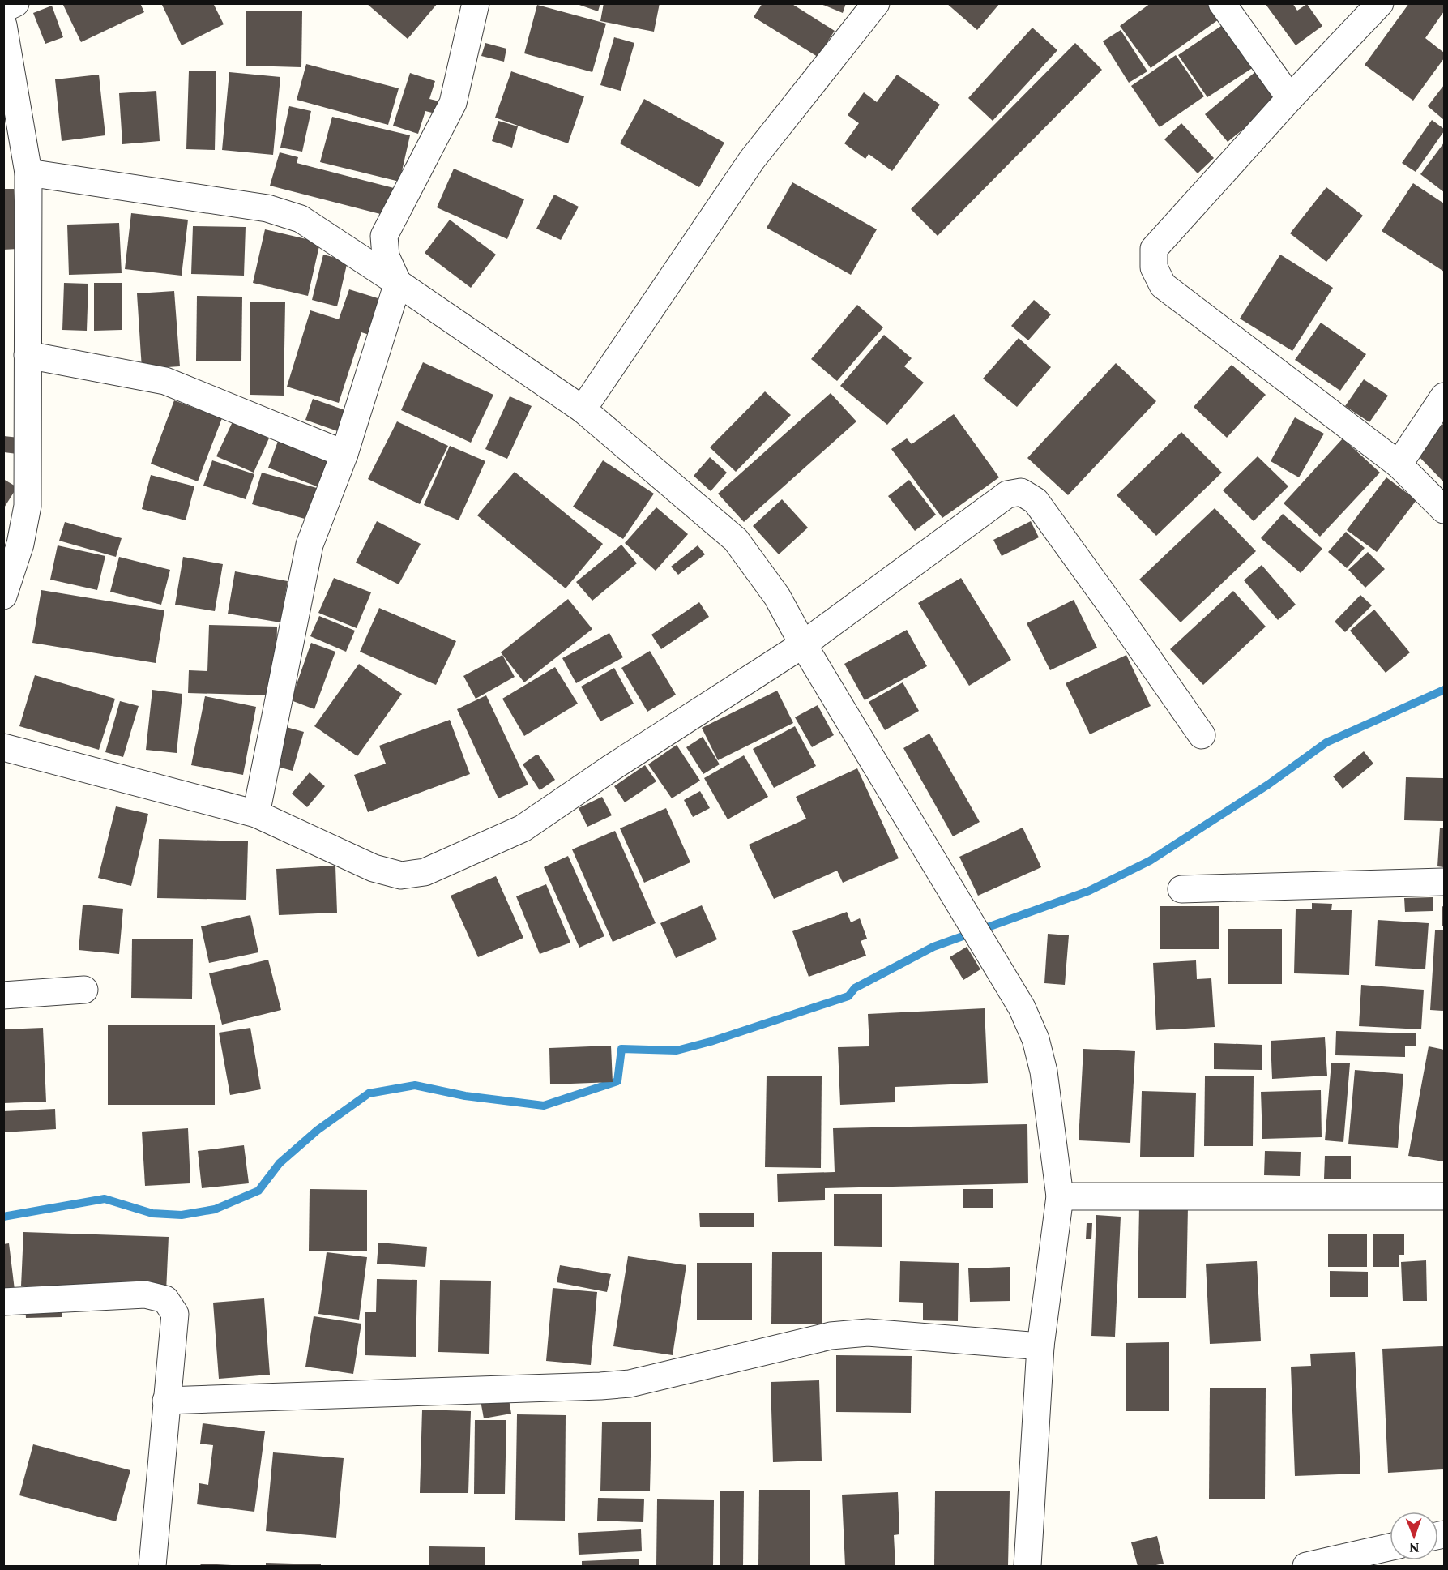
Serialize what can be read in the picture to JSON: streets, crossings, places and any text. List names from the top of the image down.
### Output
{
  "north": "bottom"
}
